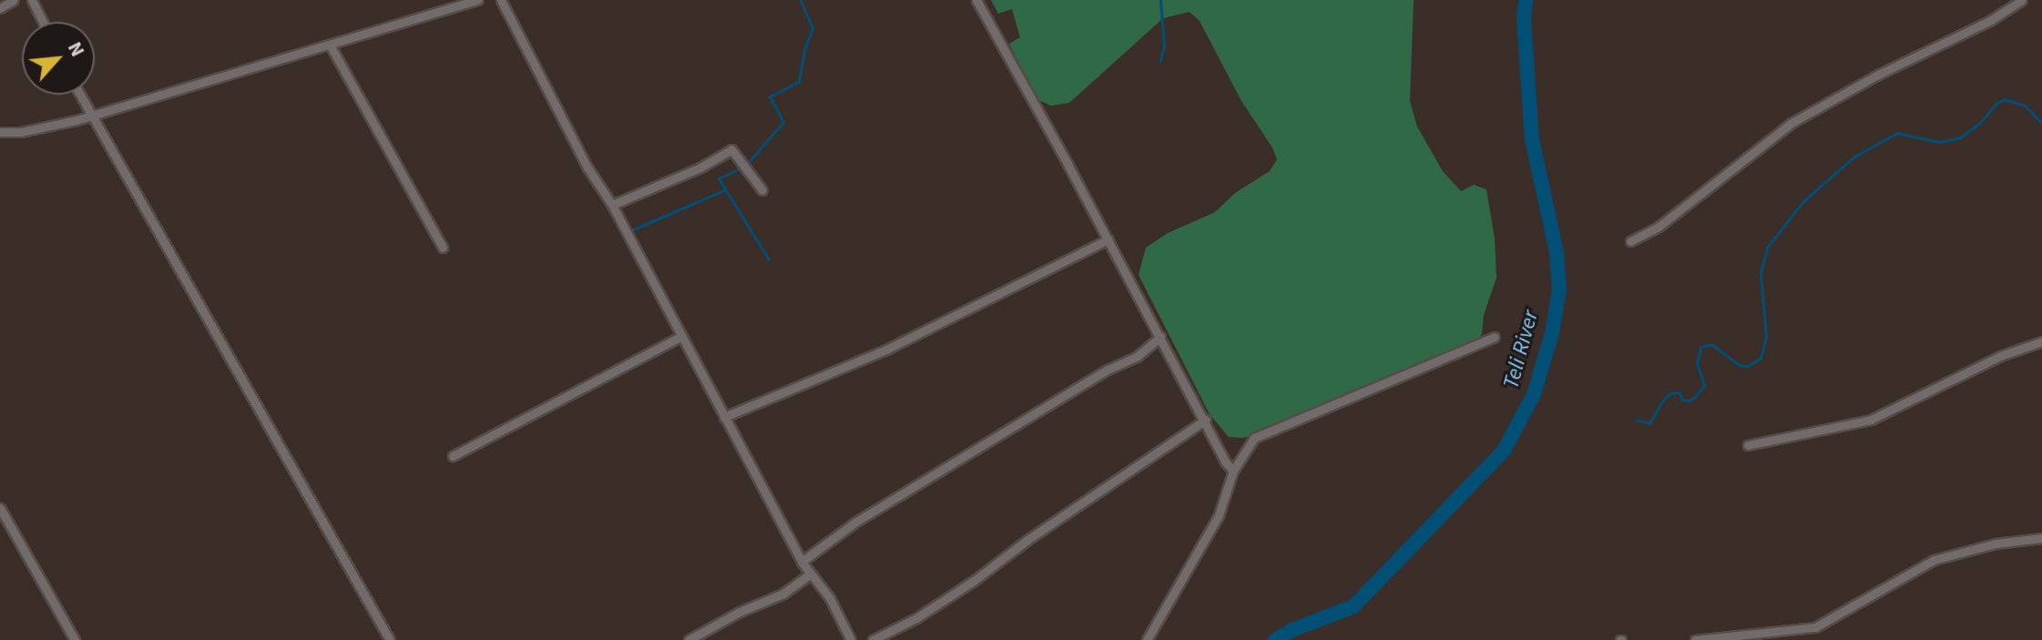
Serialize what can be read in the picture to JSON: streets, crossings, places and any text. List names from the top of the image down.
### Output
{
  "water": ["Teli River"],
  "north": "top right"
}
